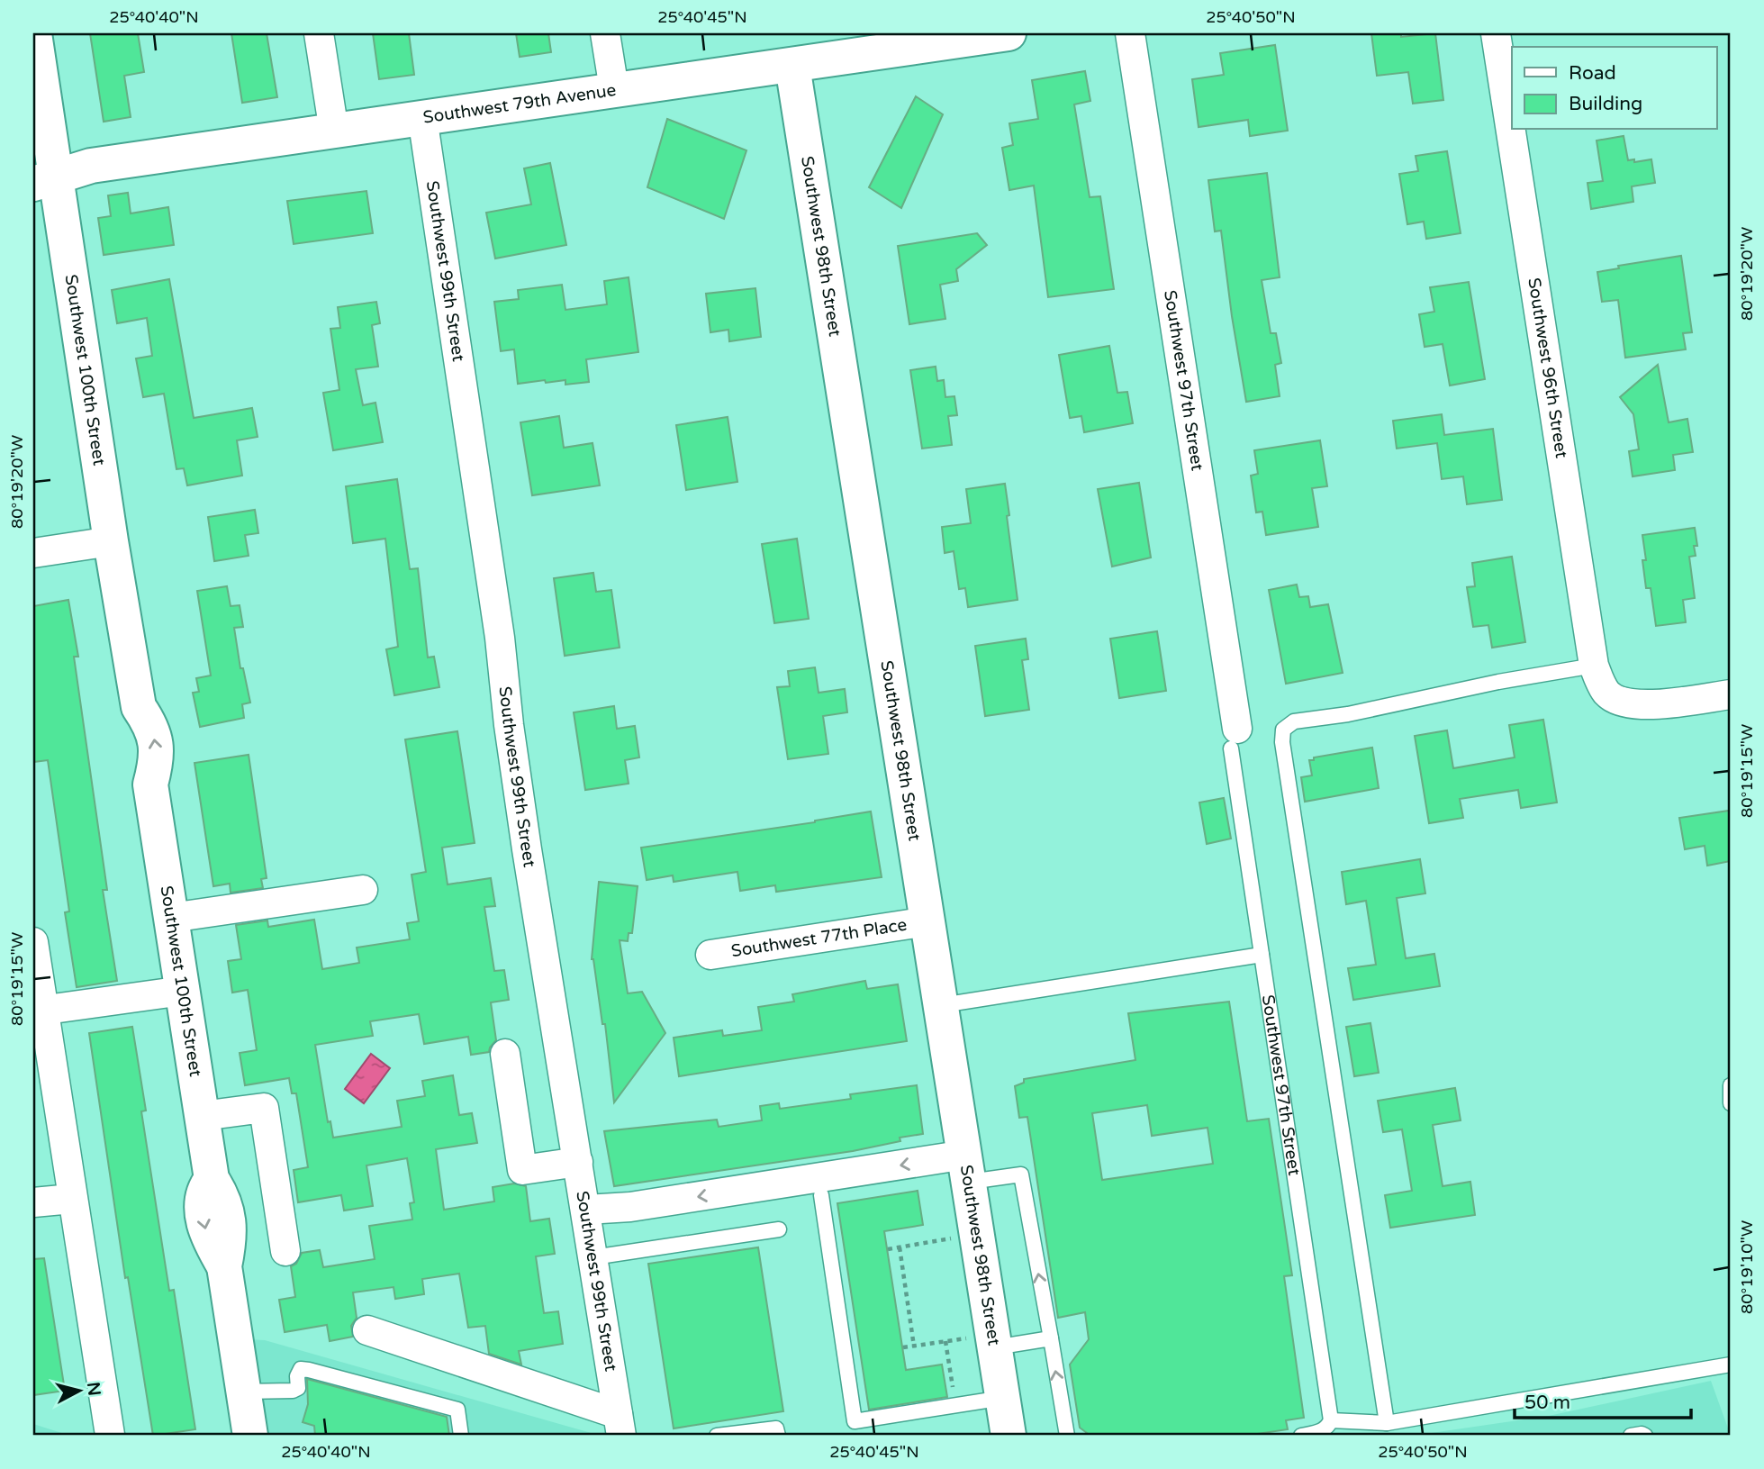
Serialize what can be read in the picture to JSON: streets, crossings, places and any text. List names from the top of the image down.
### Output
{
  "streets": {
    "street": [
      "Southwest 79th Avenue",
      "Southwest 98th Street",
      "Southwest 99th Street",
      "Southwest 96th Street",
      "Southwest 100th Street",
      "Southwest 97th Street",
      "Southwest 77th Place"
    ]
  },
  "crossings": [
    ["Southwest 79th Avenue", "Southwest 98th Street"],
    ["Southwest 79th Avenue", "Southwest 99th Street"],
    ["Southwest 79th Avenue", "Southwest 100th Street"],
    ["Southwest 98th Street", "Southwest 77th Place"]
  ],
  "legend": ["Road", "Building"],
  "scale_bar": "50 m",
  "north": "right",
  "coordinates": [
    "25°40'40\"N",
    "25°40'45\"N",
    "25°40'50\"N",
    "80°19'20\"W",
    "80°19'15\"W",
    "80°19'10\"W"
  ]
}
